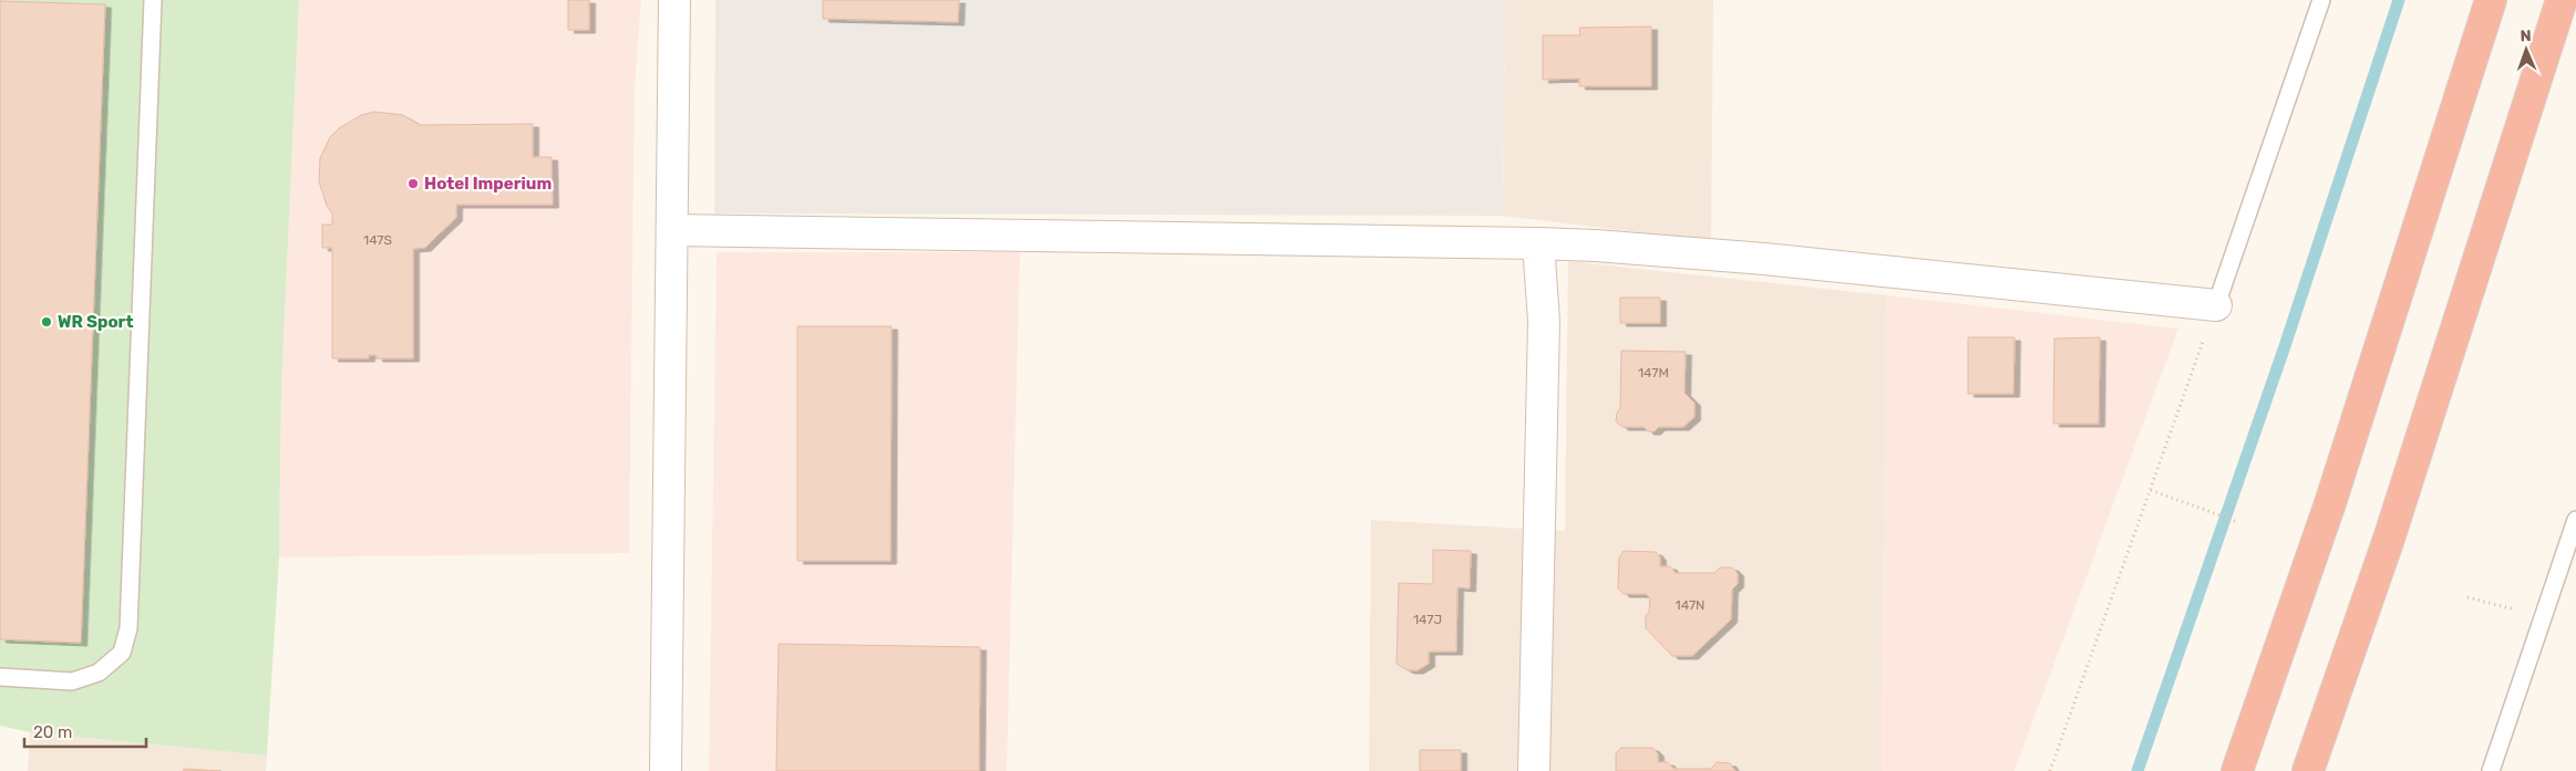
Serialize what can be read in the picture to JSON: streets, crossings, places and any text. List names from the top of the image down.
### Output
{
  "places": ["Hotel Imperium", "WR Sport"],
  "house_numbers": [
    "147S",
    "147M",
    "147N",
    "147J"
  ],
  "scale_bar": "20 m",
  "north": "top"
}
